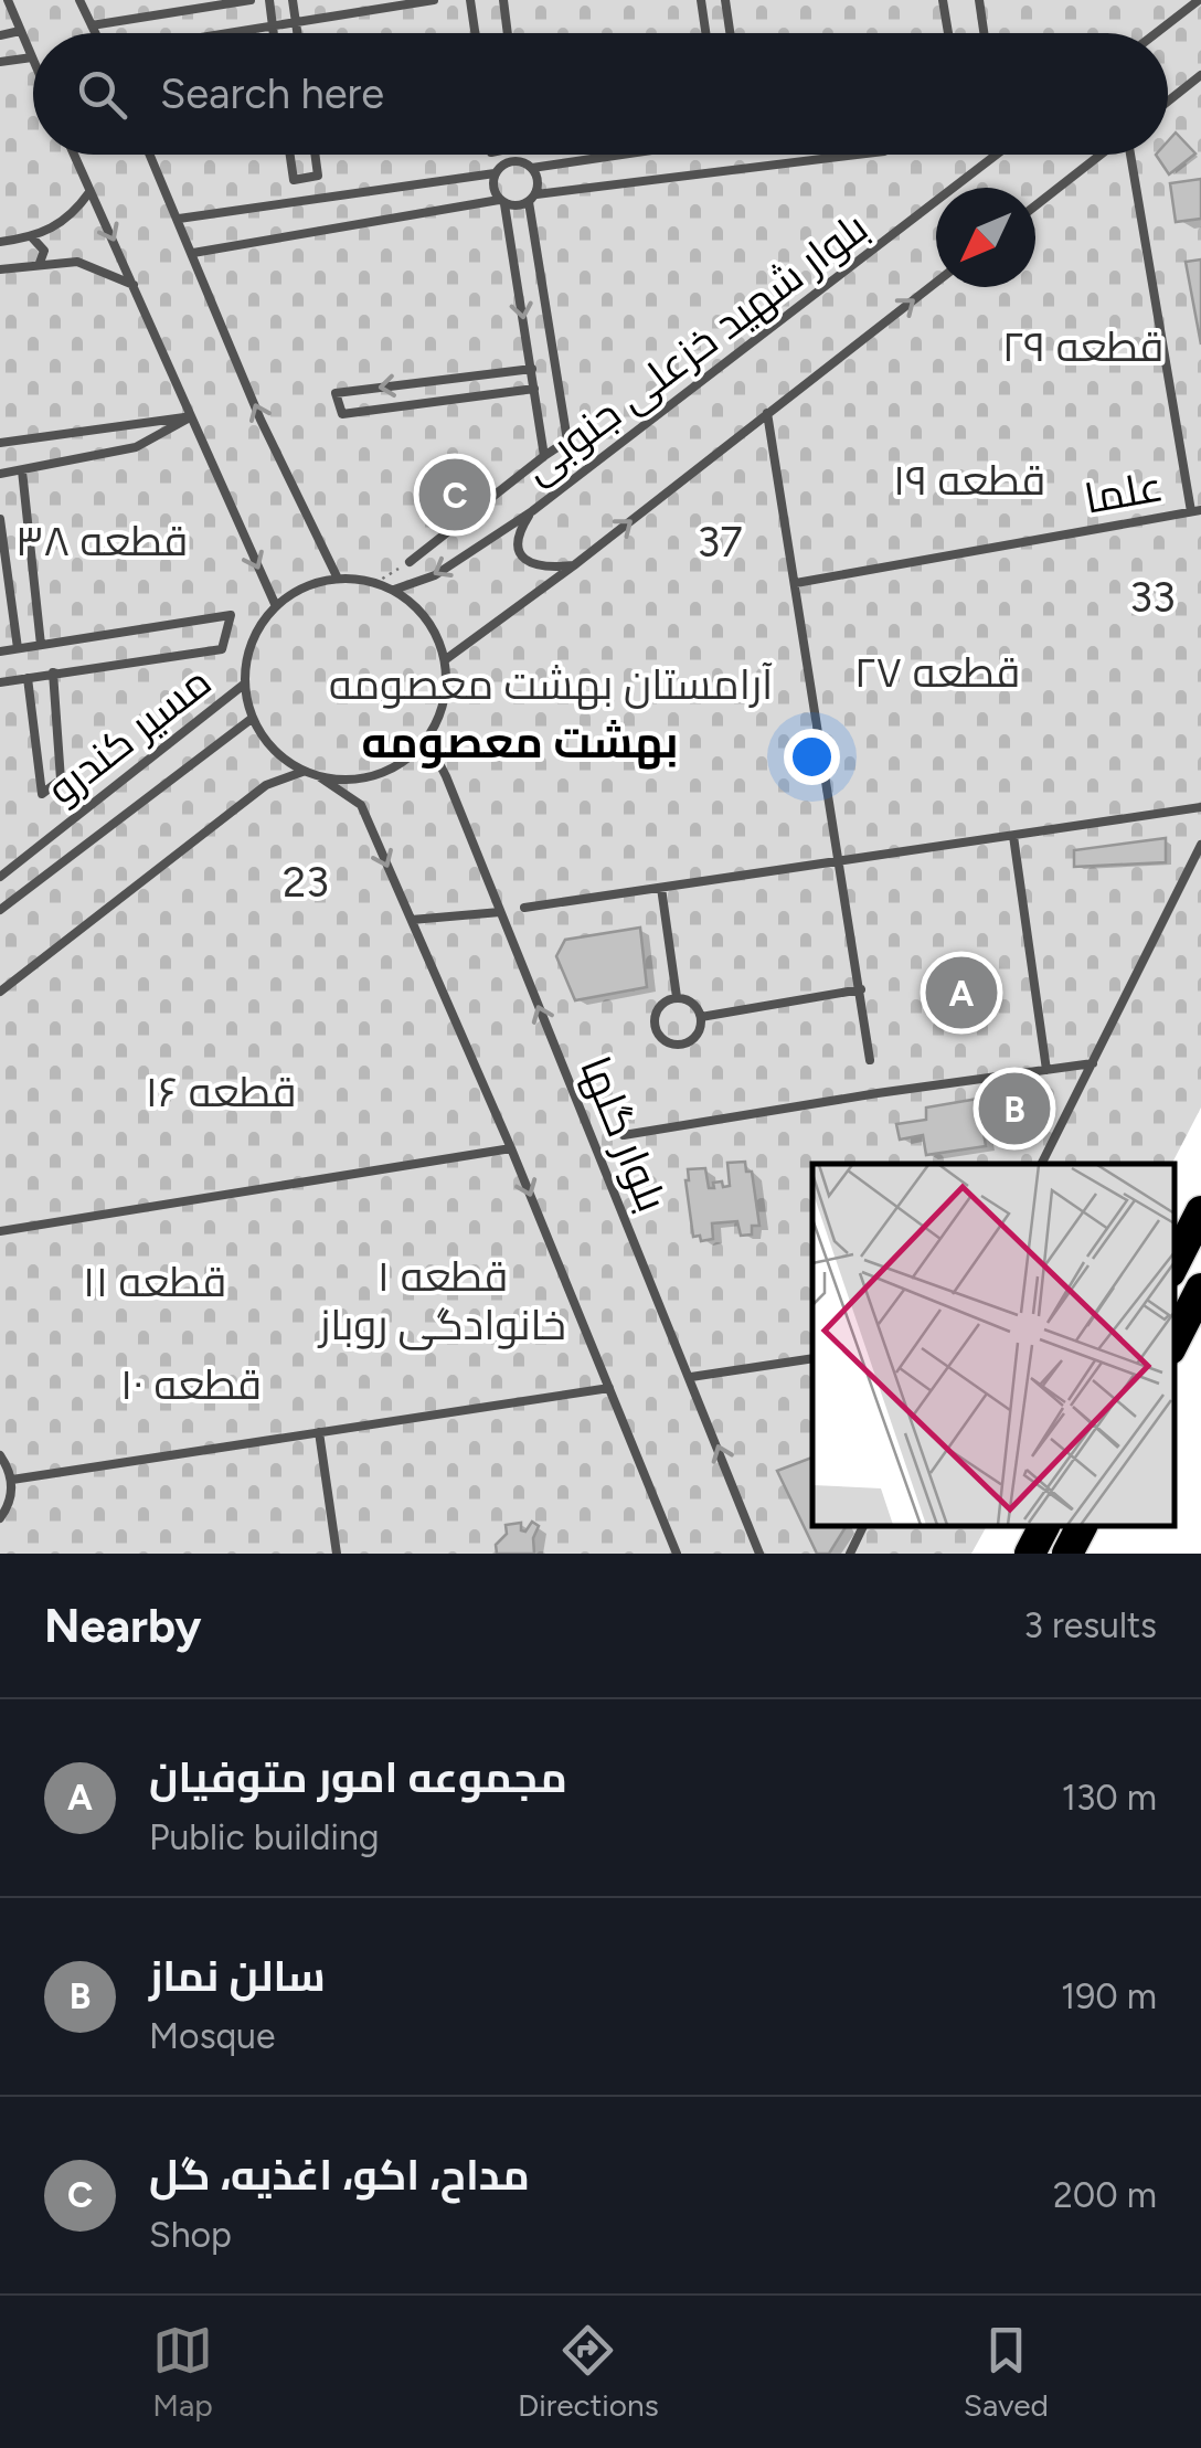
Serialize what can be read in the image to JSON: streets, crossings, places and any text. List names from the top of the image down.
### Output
{
  "streets": {
    "lane": [
      "بلوار شهید خزعلی جنوبی",
      "علما",
      "مسیر کندرو",
      "بلوار گلها"
    ]
  },
  "crossings": [
    ["بلوار شهید خزعلی جنوبی", "مسیر کندرو"],
    ["بلوار شهید خزعلی جنوبی", "بلوار گلها"],
    ["مسیر کندرو", "بلوار گلها"]
  ],
  "one_way": ["بلوار گلها"],
  "districts": ["بهشت معصومه"],
  "parks": [
    "قطعه ۲۹",
    "قطعه ۱۹",
    "قطعه ۳۸",
    "37",
    "33",
    "قطعه ۲۷",
    "آرامستان بهشت معصومه",
    "23",
    "قطعه ۱۶",
    "قطعه ۱ خانوادگی روباز",
    "قطعه ۱۱",
    "قطعه ۱۰"
  ],
  "north": "bottom left",
  "page": {
    "search": "Search here",
    "pins": ["C", "A", "B"],
    "heading": ["Nearby", "3 results"],
    "list": [
      {
        "mark": "A",
        "name": "مجموعه امور متوفیان",
        "note": "Public building",
        "value": "130 m"
      },
      {
        "mark": "B",
        "name": "سالن نماز",
        "note": "Mosque",
        "value": "190 m"
      },
      {
        "mark": "C",
        "name": "مداح، اکو، اغذیه، گل",
        "note": "Shop",
        "value": "200 m"
      }
    ],
    "nav": ["Map", "Directions", "Saved"]
  }
}
